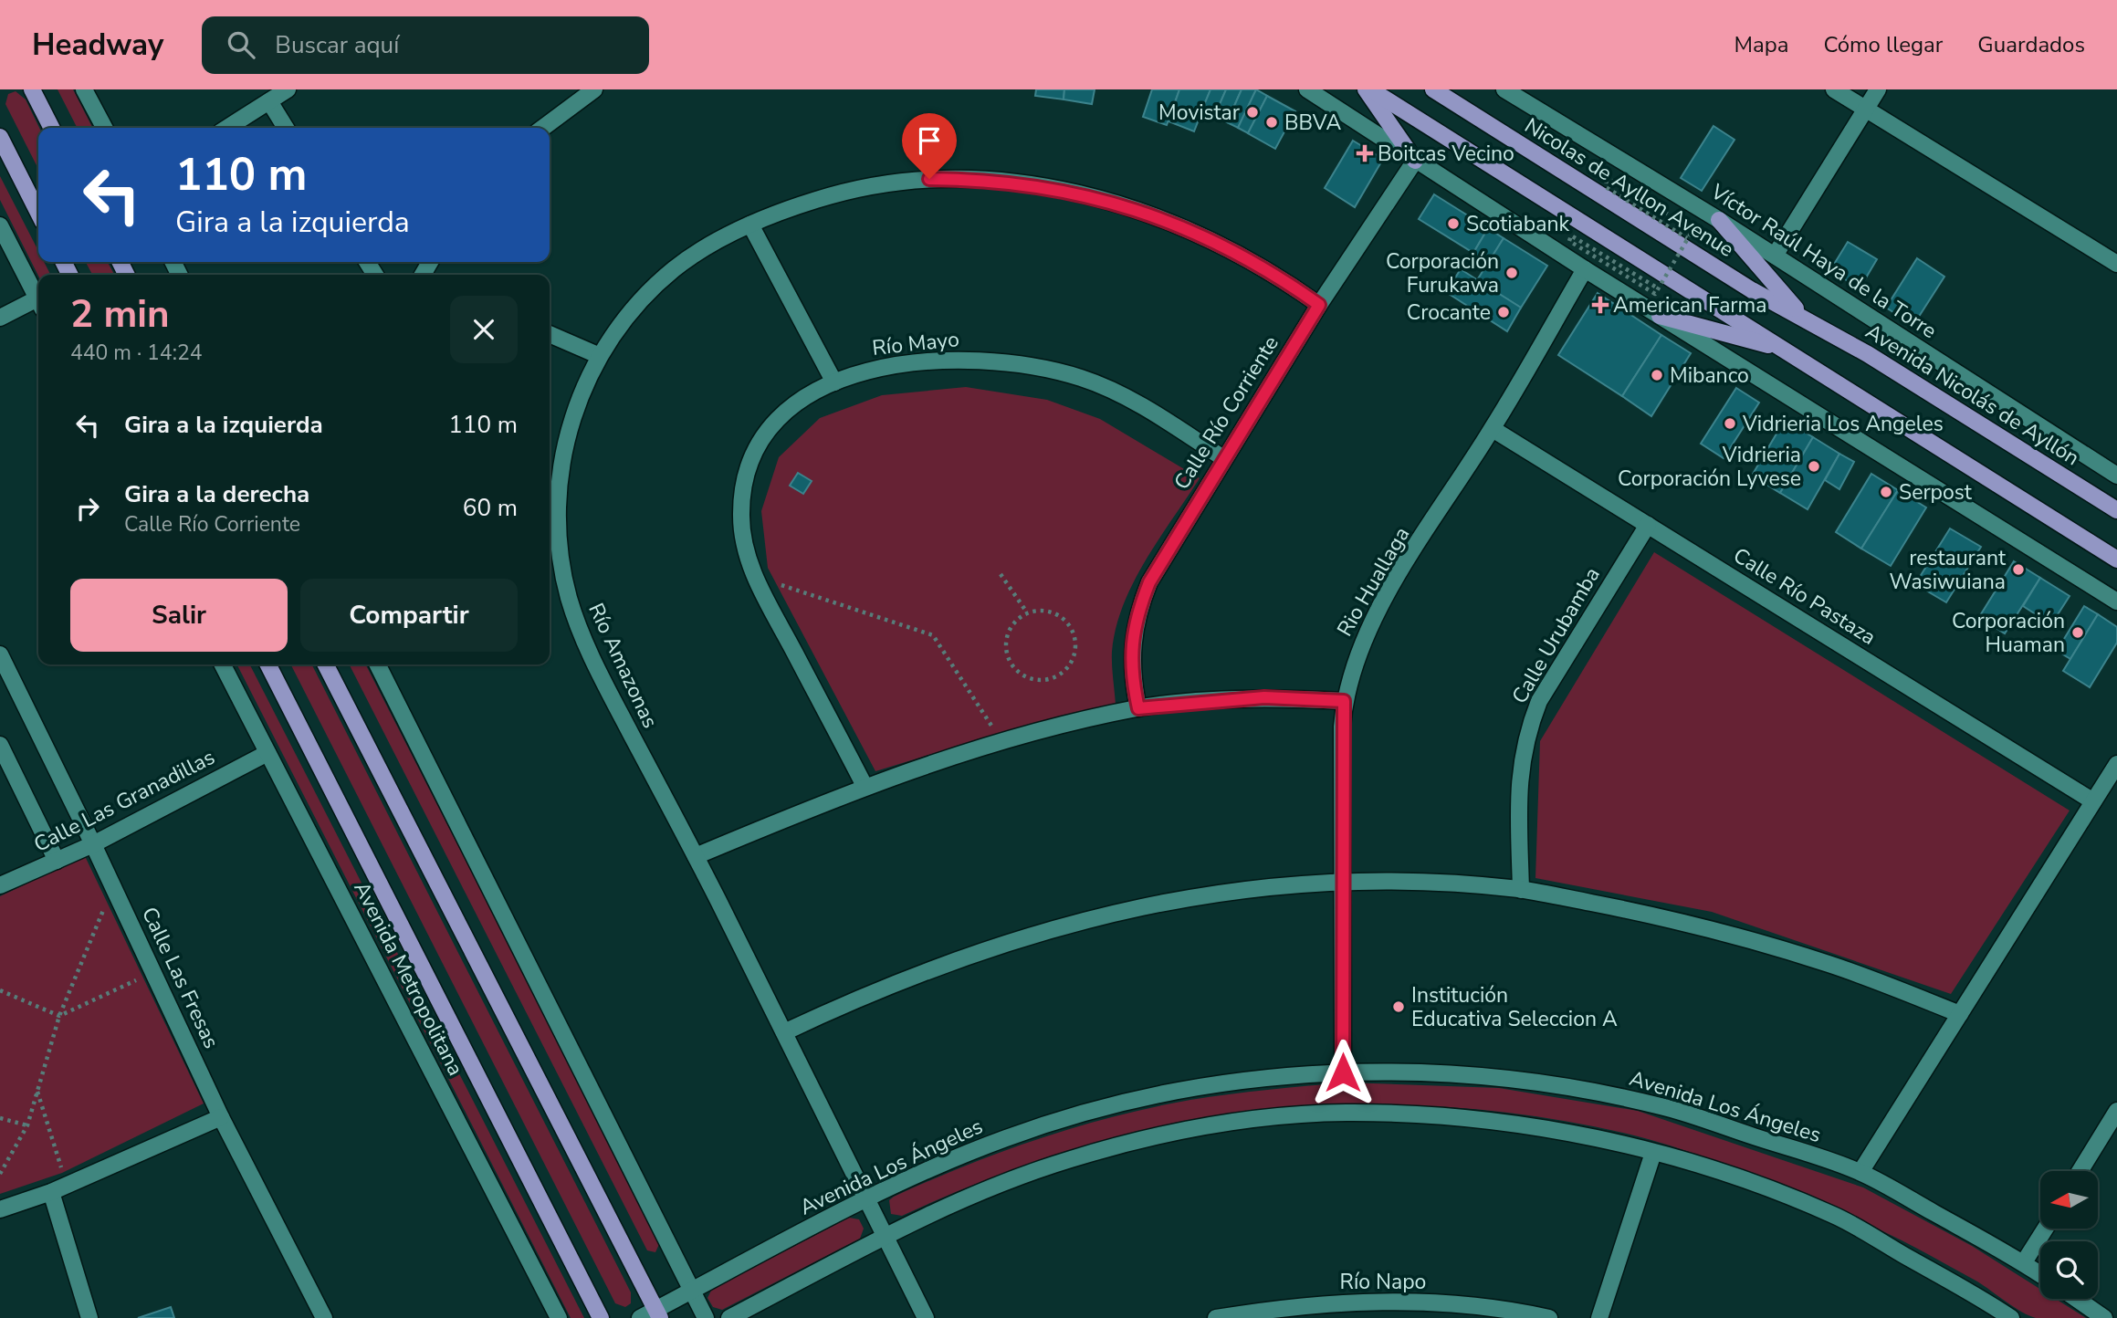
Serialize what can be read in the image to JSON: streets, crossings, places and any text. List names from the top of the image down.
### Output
{
  "streets": {
    "main road": ["Nicolas de Ayllon Avenue", "Avenida Nicolás de Ayllón", "Avenida Metropolitana"],
    "street": [
      "Víctor Raúl Haya de la Torre",
      "Río Mayo",
      "Calle Río Corriente",
      "Rio Huallaga",
      "Calle Río Pastaza",
      "Calle Urubamba",
      "Río Amazonas",
      "Calle Las Granadillas",
      "Calle Las Fresas",
      "Avenida Los Ángeles",
      "Río Napo"
    ]
  },
  "crossings": [
    ["Nicolas de Ayllon Avenue", "Avenida Nicolás de Ayllón"],
    ["Río Mayo", "Calle Río Corriente"],
    ["Calle Río Corriente", "Río Amazonas"],
    ["Rio Huallaga", "Calle Río Pastaza"],
    ["Rio Huallaga", "Avenida Los Ángeles"],
    ["Calle Río Pastaza", "Calle Urubamba"],
    ["Río Amazonas", "Avenida Los Ángeles"],
    ["Calle Las Granadillas", "Calle Las Fresas"],
    ["Calle Las Granadillas", "Avenida Metropolitana"]
  ],
  "places": {
    "other": [
      "Movistar",
      "BBVA",
      "Scotiabank",
      "Corporación Furukawa",
      "Crocante",
      "Mibanco",
      "Vidrieria Los Angeles",
      "Vidrieria Corporación Lyvese",
      "Serpost",
      "restaurant Wasiwuiana",
      "Corporación Huaman",
      "Institución Educativa Seleccion A"
    ],
    "health": ["Boitcas Vecino", "American Farma"]
  },
  "north": "left",
  "page": {
    "header": "Headway",
    "search": "Buscar aquí",
    "nav": ["Mapa", "Cómo llegar", "Guardados"],
    "turn": ["110 m", "Gira a la izquierda"],
    "heading": ["2 min", "440 m · 14:24"],
    "list": [
      {
        "name": "Gira a la izquierda",
        "value": "110 m"
      },
      {
        "name": "Gira a la derecha",
        "note": "Calle Río Corriente",
        "value": "60 m"
      }
    ],
    "buttons": ["Salir", "Compartir"]
  }
}
